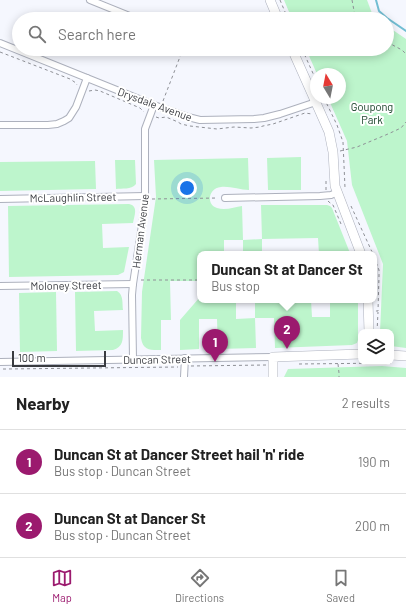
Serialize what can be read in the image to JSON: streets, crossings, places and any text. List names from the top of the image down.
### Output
{
  "streets": {
    "street": [
      "Drysdale Avenue",
      "McLaughlin Street",
      "Herman Avenue",
      "Moloney Street",
      "Duncan Street"
    ]
  },
  "crossings": [
    ["Drysdale Avenue", "Herman Avenue"],
    ["McLaughlin Street", "Herman Avenue"],
    ["Herman Avenue", "Moloney Street"],
    ["Herman Avenue", "Duncan Street"]
  ],
  "parks": ["Goupong Park"],
  "scale_bar": "100 m",
  "north": "top",
  "page": {
    "search": "Search here",
    "popup": ["Duncan St at Dancer St", "Bus stop"],
    "pins": ["2", "1"],
    "scale": "100 m",
    "heading": ["Nearby", "2 results"],
    "list": [
      {
        "mark": "1",
        "name": "Duncan St at Dancer Street hail 'n' ride",
        "note": "Bus stop · Duncan Street",
        "value": "190 m"
      },
      {
        "mark": "2",
        "name": "Duncan St at Dancer St",
        "note": "Bus stop · Duncan Street",
        "value": "200 m"
      }
    ],
    "nav": ["Map", "Directions", "Saved"]
  }
}
